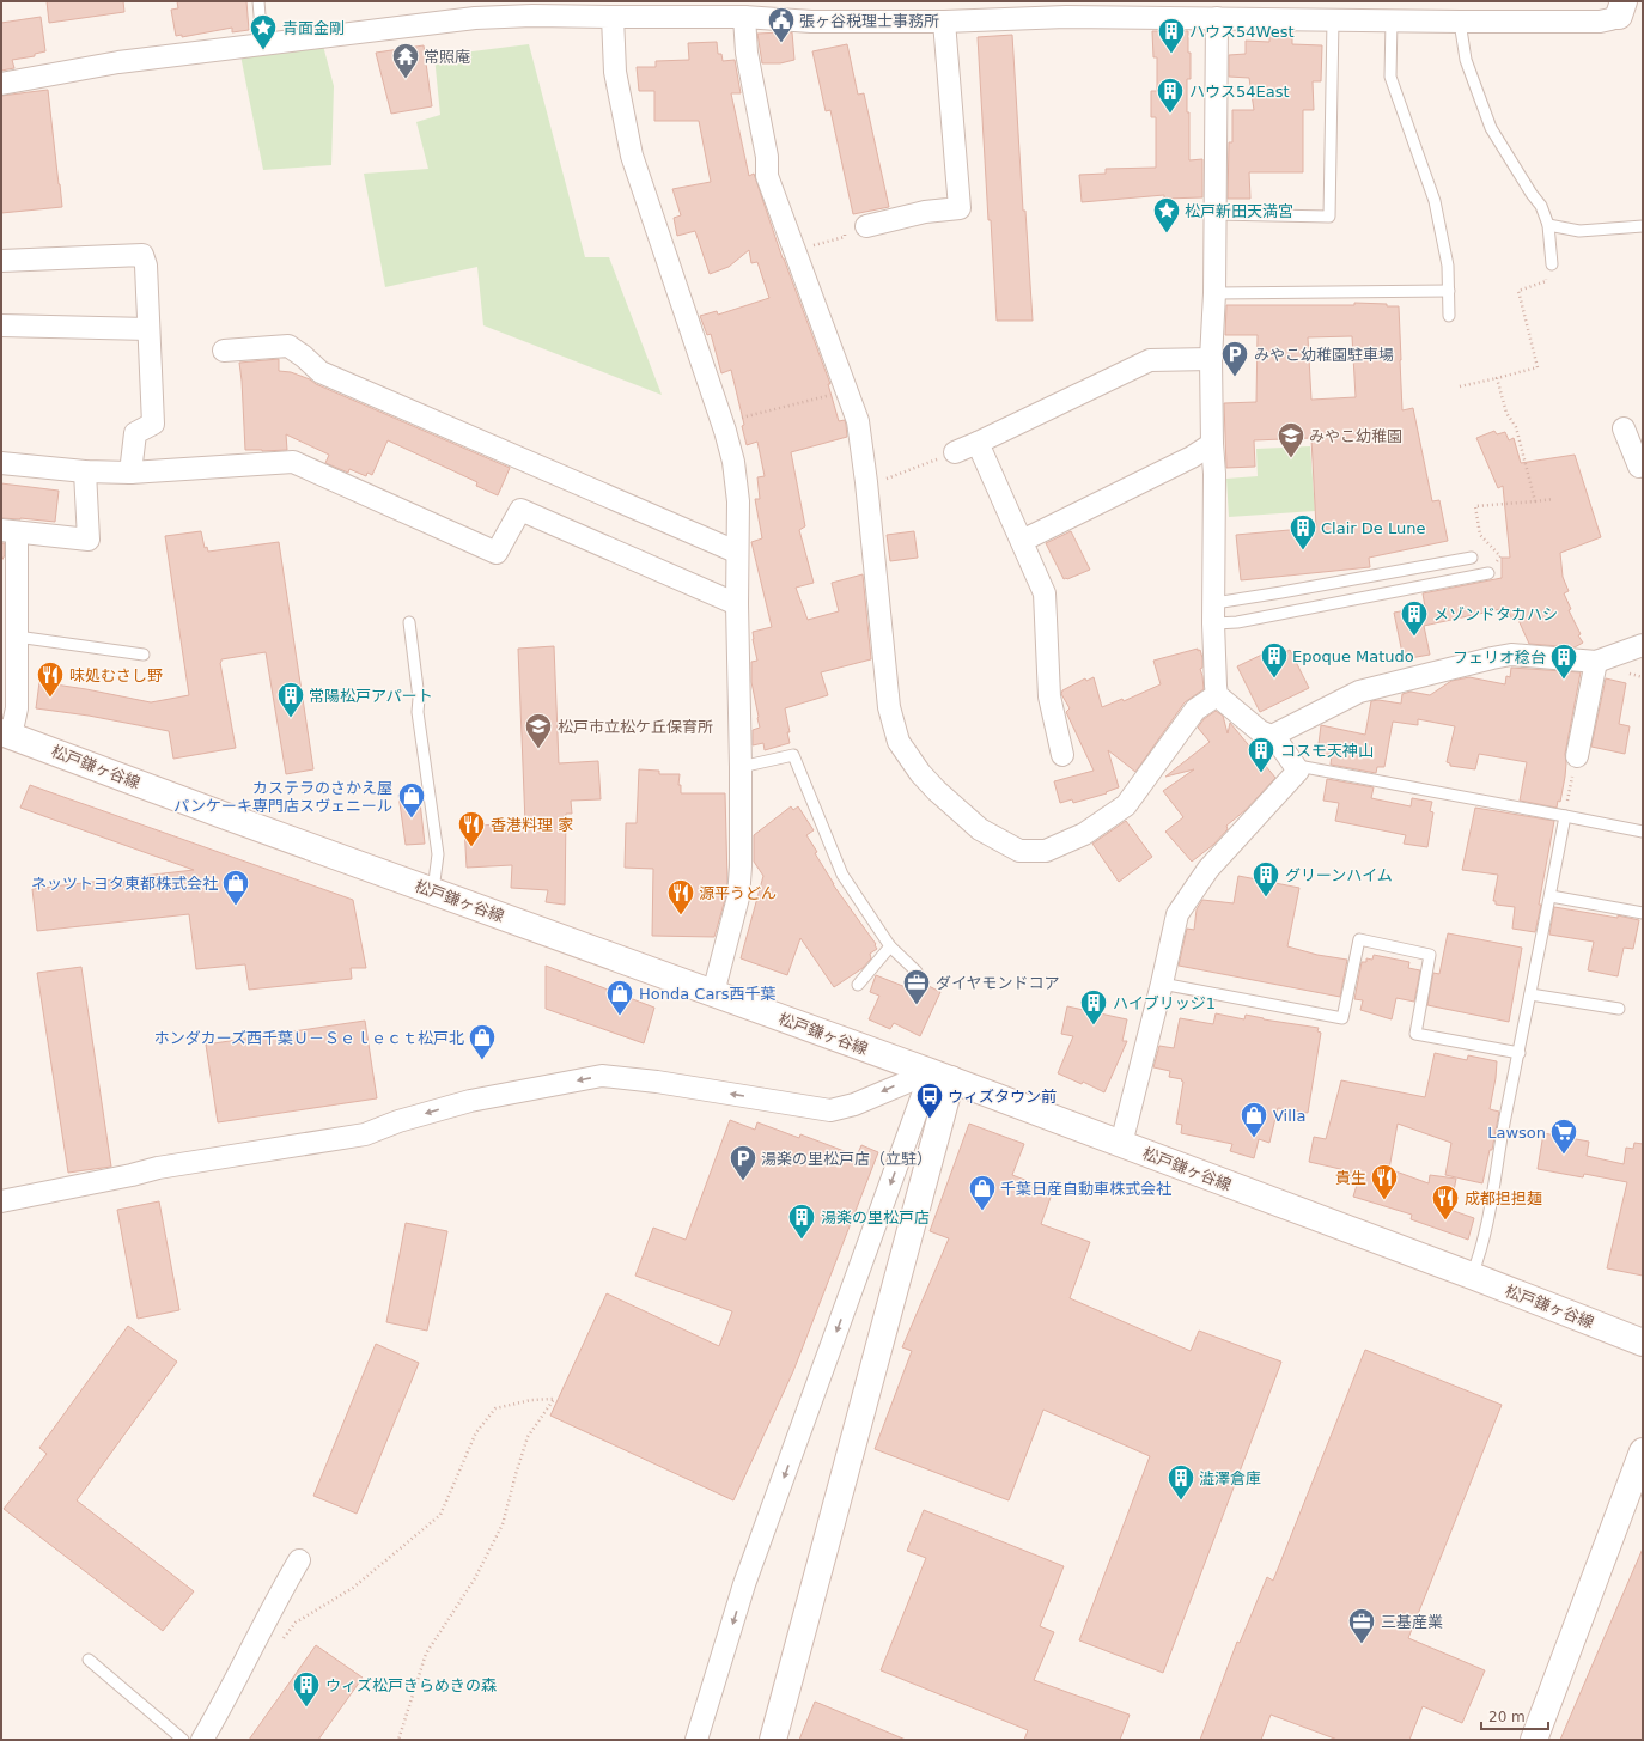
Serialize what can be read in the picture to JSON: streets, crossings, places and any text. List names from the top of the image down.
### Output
{
  "streets": {
    "main road": ["松戸鎌ヶ谷線"]
  },
  "places": {
    "public building": ["張ヶ谷税理士事務所"],
    "place": ["青面金剛", "松戸新田天満宮"],
    "building": [
      "ハウス54West",
      "ハウス54East",
      "Clair De Lune",
      "メゾンドタカハシ",
      "Epoque Matudo",
      "フェリオ稔台",
      "常陽松戸アパート",
      "コスモ天神山",
      "グリーンハイム",
      "ハイブリッジ1",
      "湯楽の里松戸店",
      "澁澤倉庫",
      "ウィズ松戸きらめきの森"
    ],
    "temple": ["常照庵"],
    "parking": ["みやこ幼稚園駐車場", "湯楽の里松戸店（立駐）"],
    "school or university": ["みやこ幼稚園", "松戸市立松ケ丘保育所"],
    "restaurant": [
      "味処むさし野",
      "香港料理 家",
      "源平うどん",
      "貴生",
      "成都担担麺"
    ],
    "shop": [
      "カステラのさかえ屋 パンケーキ専門店スヴェニール",
      "ネッツトヨタ東都株式会社",
      "Honda Cars西千葉",
      "ホンダカーズ西千葉Ｕ－Ｓｅｌｅｃｔ松戸北",
      "Villa",
      "千葉日産自動車株式会社"
    ],
    "office": ["ダイヤモンドコア", "三基産業"],
    "bus stop": ["ウィズタウン前"],
    "supermarket": ["Lawson"]
  },
  "scale_bar": "20 m"
}
